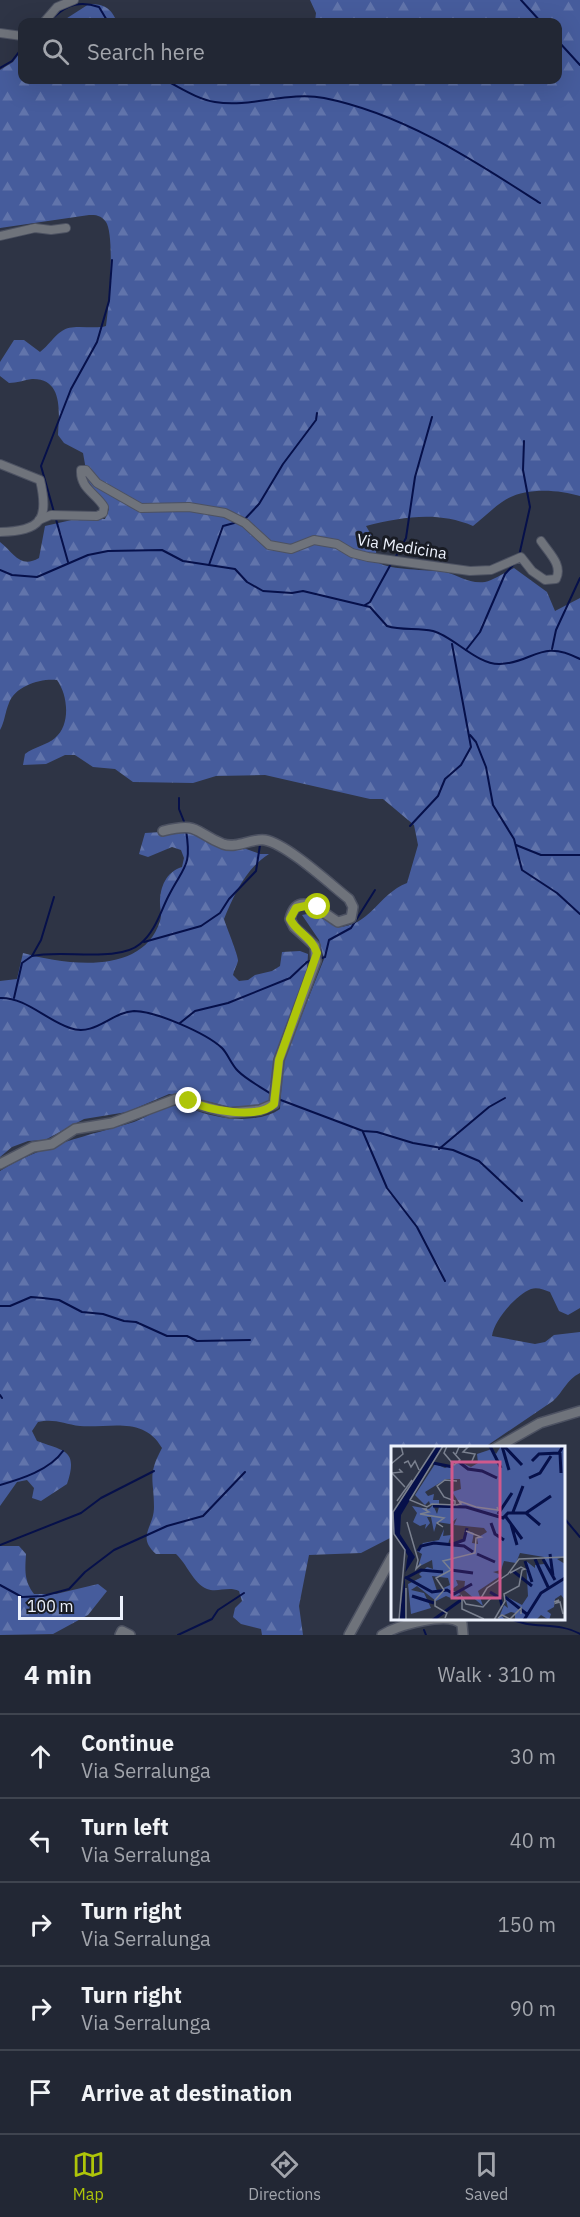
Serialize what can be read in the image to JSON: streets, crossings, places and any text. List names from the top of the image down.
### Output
{
  "streets": {
    "street": ["Via Medicina"]
  },
  "scale_bar": "100 m",
  "page": {
    "search": "Search here",
    "scale": "100 m",
    "heading": ["4 min", "Walk · 310 m"],
    "list": [
      ["Continue", "Via Serralunga", "30 m"],
      ["Turn left", "Via Serralunga", "40 m"],
      ["Turn right", "Via Serralunga", "150 m"],
      ["Turn right", "Via Serralunga", "90 m"],
      "Arrive at destination"
    ],
    "nav": ["Map", "Directions", "Saved"]
  }
}
